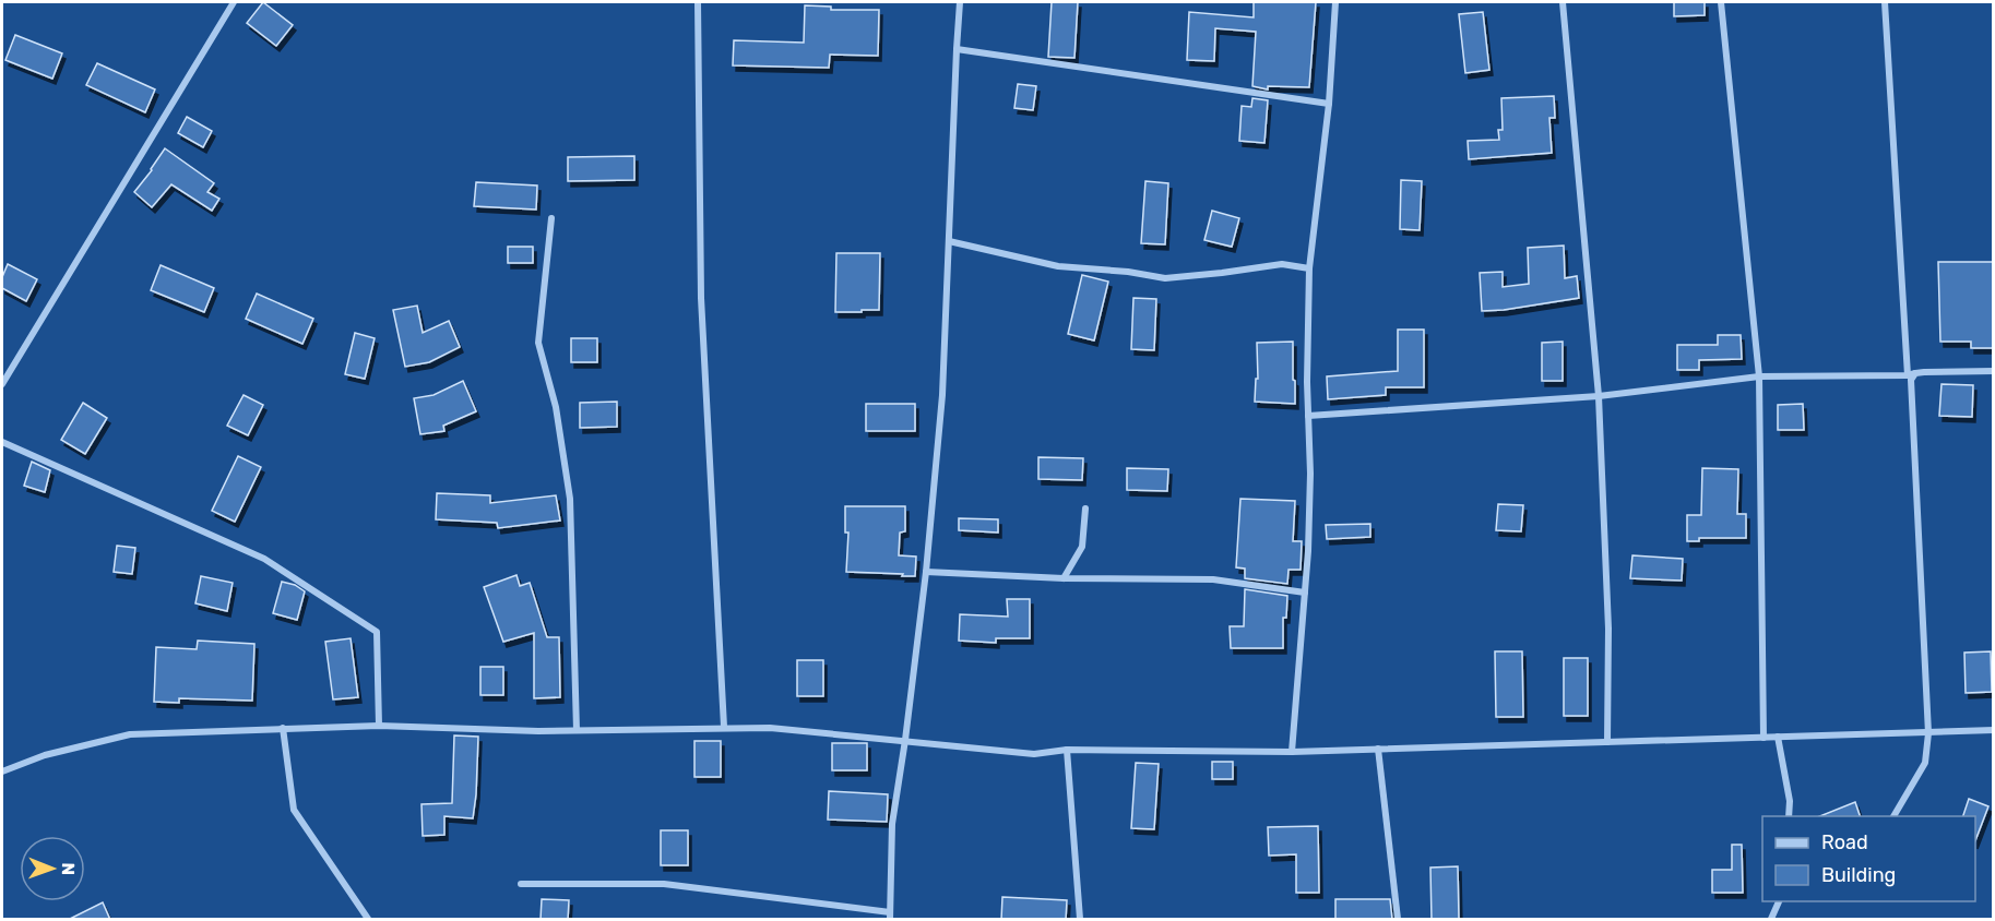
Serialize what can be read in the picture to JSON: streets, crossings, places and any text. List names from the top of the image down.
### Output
{
  "legend": ["Road", "Building"],
  "north": "right"
}
